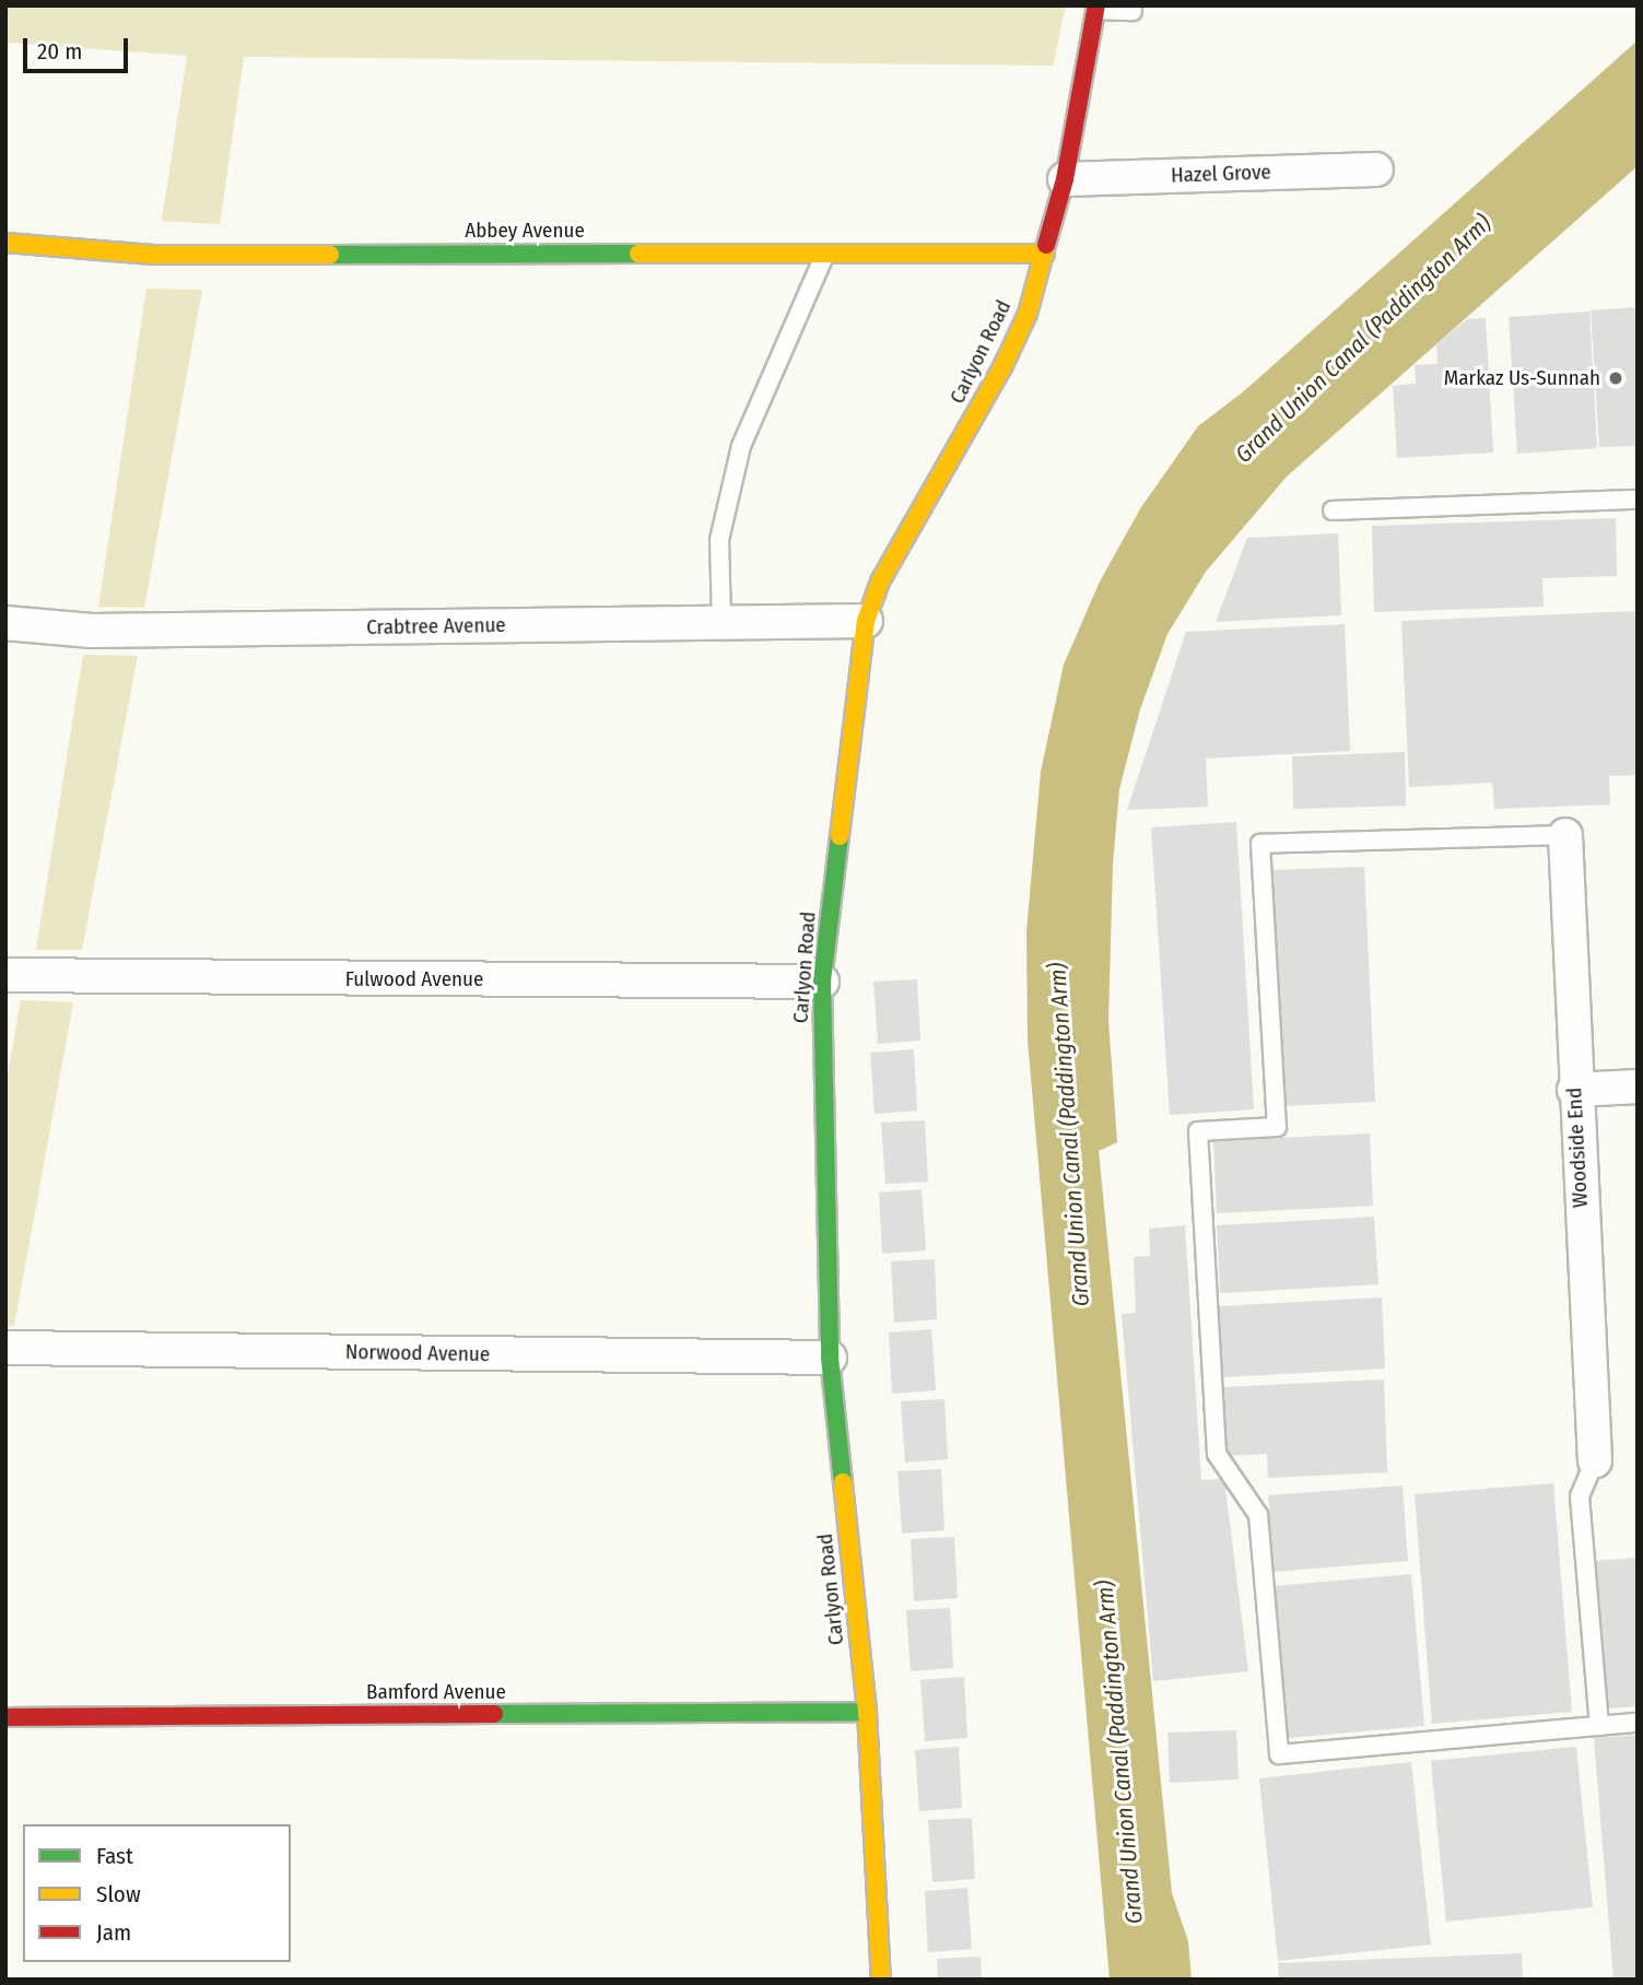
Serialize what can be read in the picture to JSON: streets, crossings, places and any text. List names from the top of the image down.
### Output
{
  "streets": {
    "street": [
      "Hazel Grove",
      "Abbey Avenue",
      "Carlyon Road",
      "Crabtree Avenue",
      "Fulwood Avenue",
      "Woodside End",
      "Norwood Avenue",
      "Bamford Avenue"
    ]
  },
  "crossings": [
    ["Hazel Grove", "Carlyon Road"],
    ["Abbey Avenue", "Carlyon Road"],
    ["Carlyon Road", "Crabtree Avenue"],
    ["Carlyon Road", "Fulwood Avenue"],
    ["Carlyon Road", "Norwood Avenue"],
    ["Carlyon Road", "Bamford Avenue"]
  ],
  "water": ["Grand Union Canal (Paddington Arm)"],
  "places": ["Markaz Us-Sunnah"],
  "legend": ["Fast", "Slow", "Jam"],
  "scale_bar": "20 m"
}
